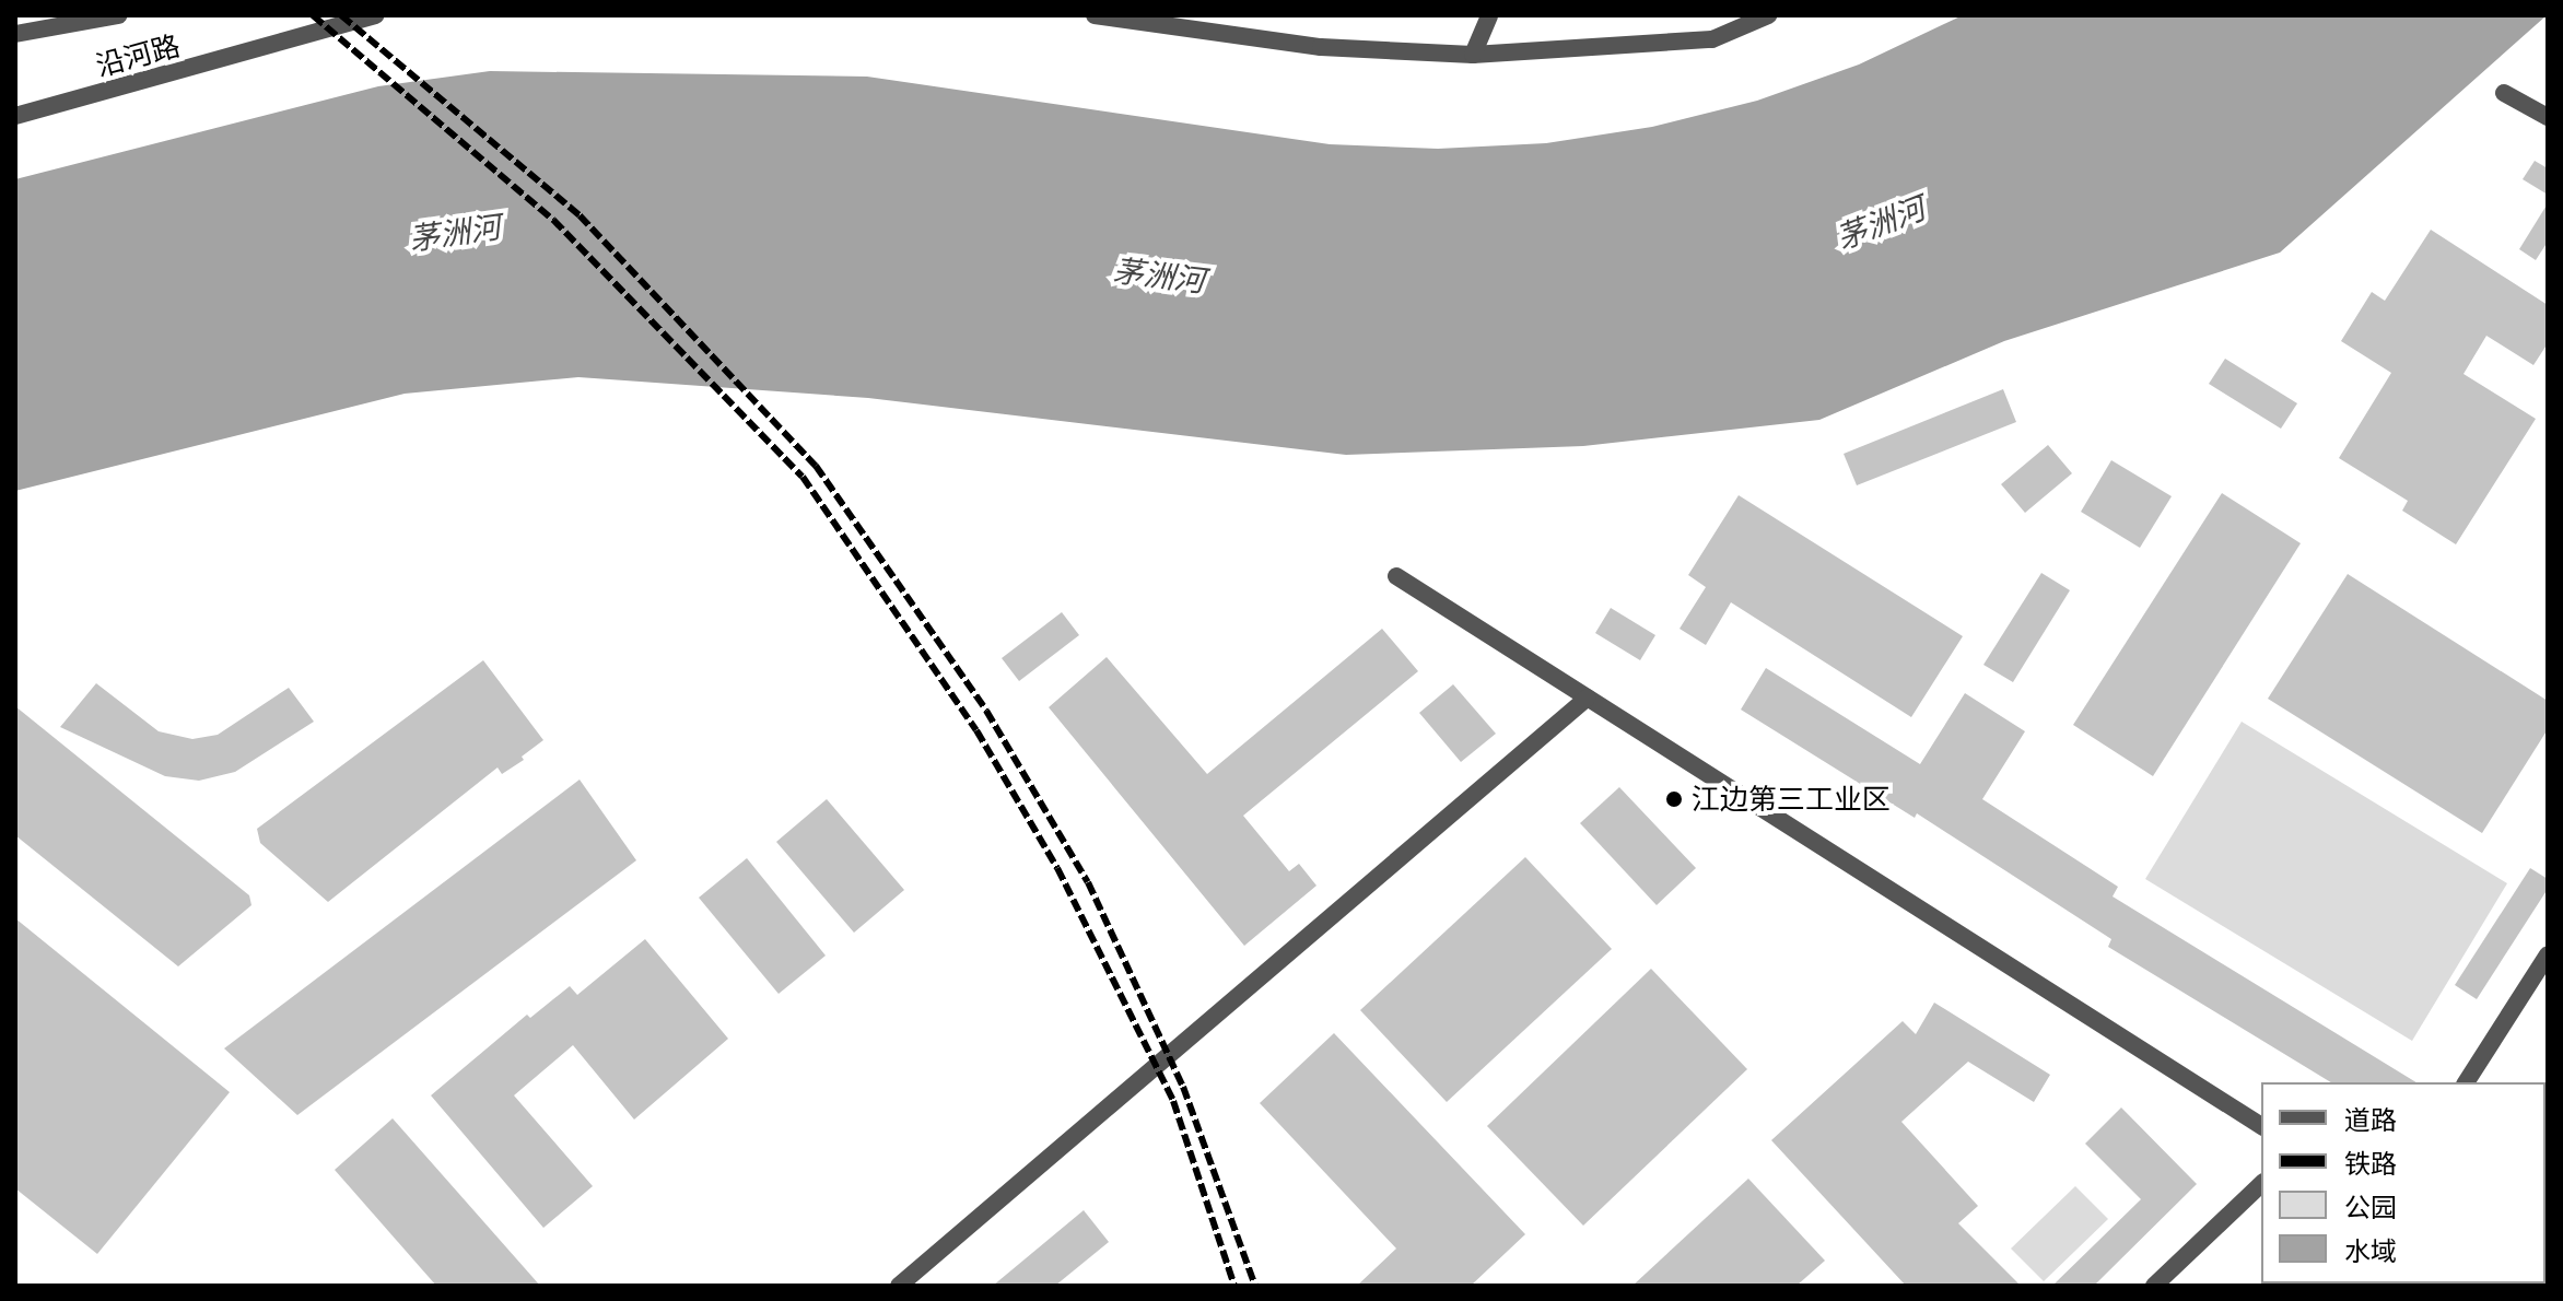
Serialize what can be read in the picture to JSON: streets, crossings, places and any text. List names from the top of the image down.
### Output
{
  "streets": {
    "street": ["沿河路"]
  },
  "water": ["茅洲河"],
  "places": ["江边第三工业区"],
  "legend": [
    "道路",
    "铁路",
    "公园",
    "水域"
  ]
}
